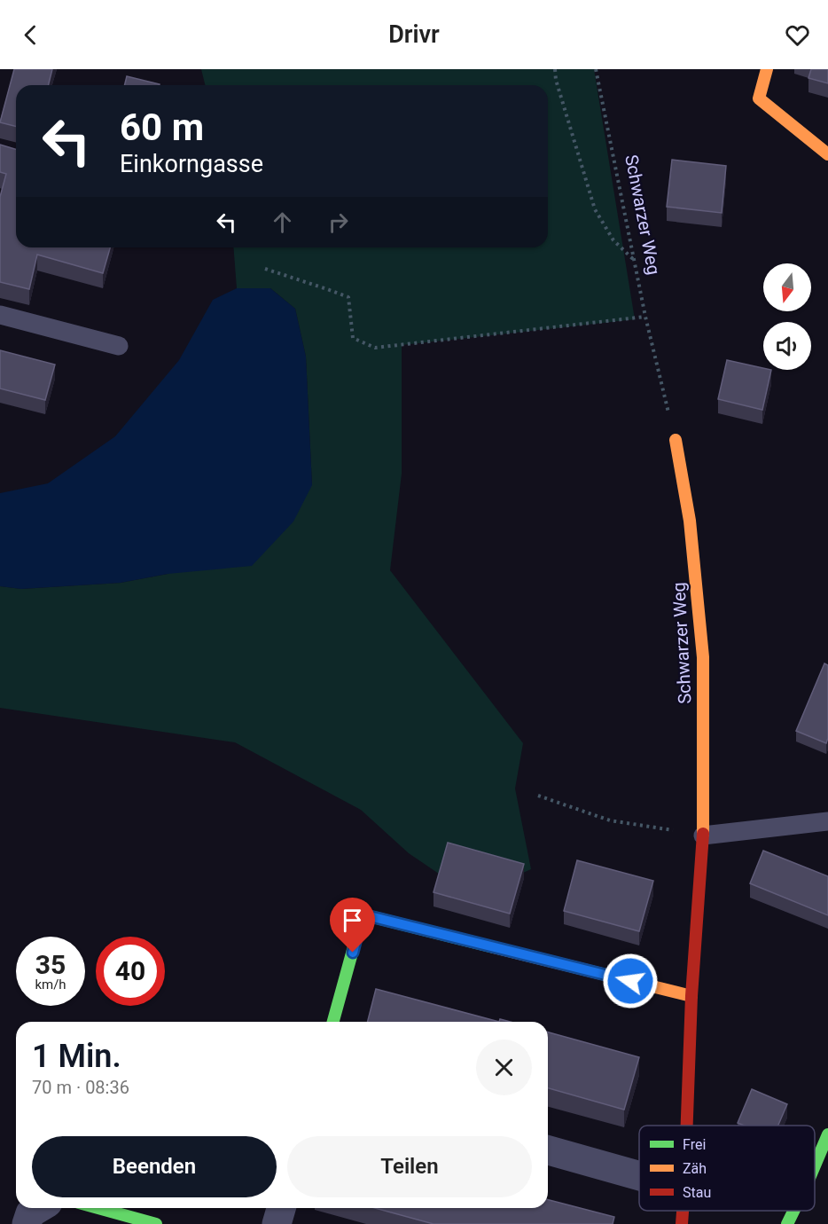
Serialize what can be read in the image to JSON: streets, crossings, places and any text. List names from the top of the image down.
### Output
{
  "streets": {
    "street": ["Schwarzer Weg"]
  },
  "legend": ["Frei", "Zäh", "Stau"],
  "north": "bottom",
  "page": {
    "header": "Drivr",
    "turn": ["60 m", "Einkorngasse"],
    "speed": "35 km/h",
    "limit": "40",
    "heading": ["1 Min.", "70 m · 08:36"],
    "buttons": ["Beenden", "Teilen"]
  }
}
